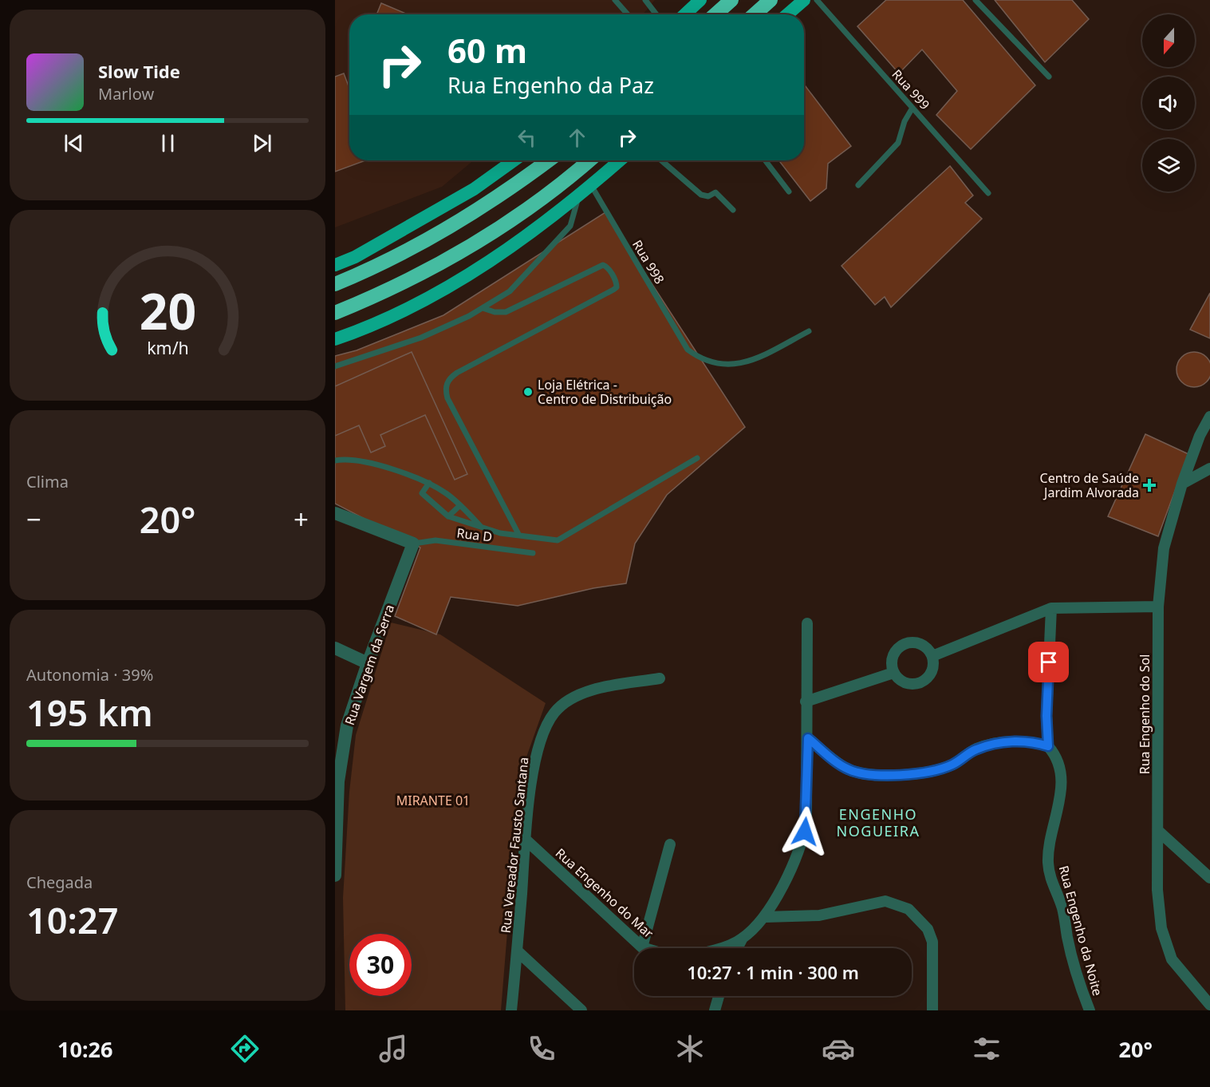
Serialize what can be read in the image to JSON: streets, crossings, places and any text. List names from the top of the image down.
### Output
{
  "streets": {
    "street": [
      "Rua Vargem da Serra",
      "Rua Engenho do Sol",
      "Rua Vereador Fausto Santana",
      "Rua Engenho do Mar",
      "Rua Engenho da Noite"
    ],
    "lane": ["Rua 999", "Rua 998", "Rua D"]
  },
  "crossings": [
    ["Rua D", "Rua Vargem da Serra"],
    ["Rua Vereador Fausto Santana", "Rua Engenho do Mar"]
  ],
  "districts": ["ENGENHO NOGUEIRA"],
  "parks": ["MIRANTE 01"],
  "places": {
    "other": ["Loja Elétrica - Centro de Distribuição"],
    "health": ["Centro de Saúde Jardim Alvorada"]
  },
  "north": "bottom",
  "page": {
    "turn": ["60 m", "Rua Engenho da Paz"],
    "song": ["Slow Tide", "Marlow"],
    "tile": [
      "Clima",
      ["Autonomia · 39%", "195 km"],
      ["Chegada", "10:27"]
    ],
    "heat": ["−", "20°", "+"],
    "limit": "30",
    "trip": "10:27 · 1 min · 300 m",
    "tabs": ["10:26", "20°"],
    "gauge": ["20", "km/h"]
  }
}
